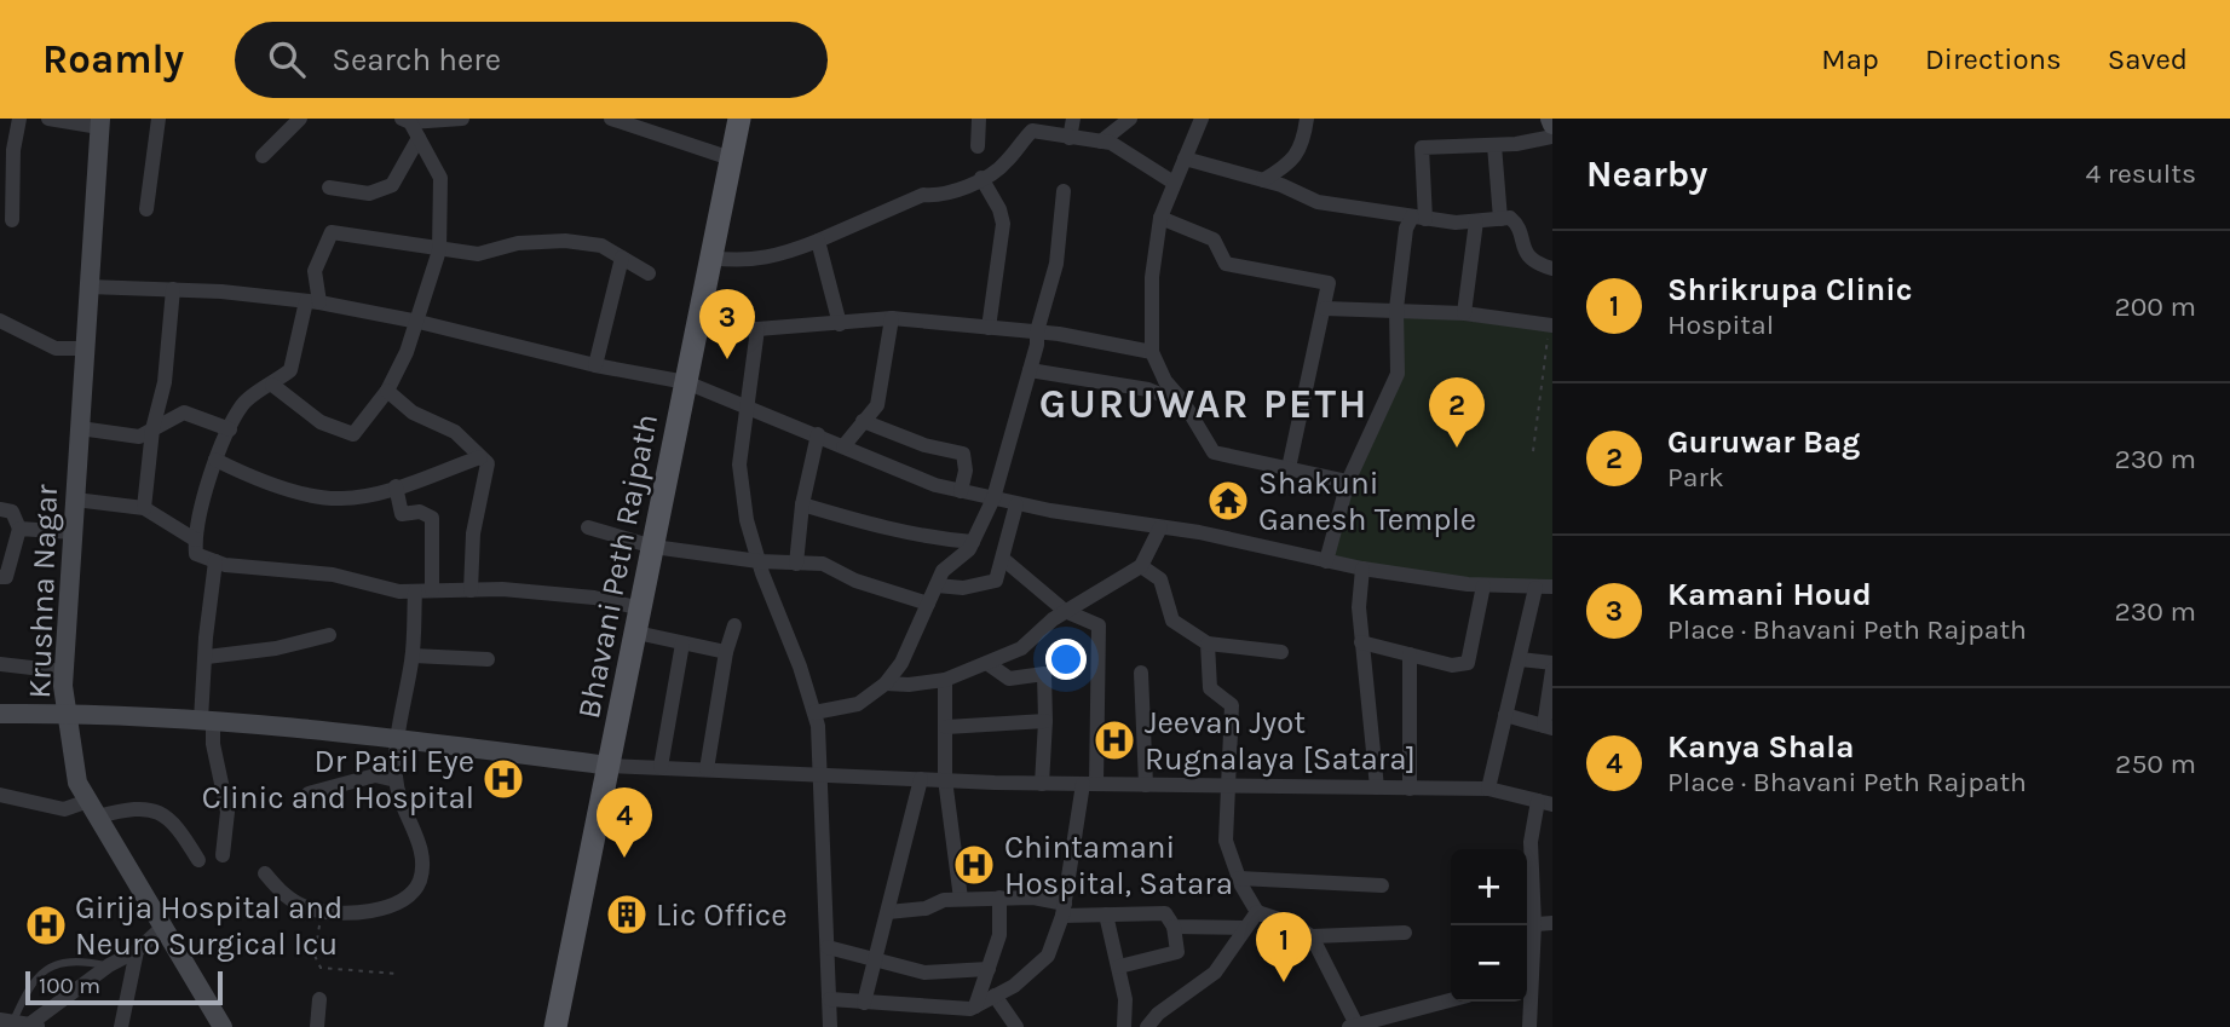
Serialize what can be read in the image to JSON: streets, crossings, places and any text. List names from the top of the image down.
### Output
{
  "streets": {
    "main road": ["Bhavani Peth Rajpath", "Krushna Nagar"]
  },
  "districts": ["GURUWAR PETH"],
  "places": {
    "temple": ["Shakuni Ganesh Temple"],
    "hospital": [
      "Jeevan Jyot Rugnalaya [Satara]",
      "Dr Patil Eye Clinic and Hospital",
      "Chintamani Hospital, Satara",
      "Girija Hospital and Neuro Surgical Icu"
    ],
    "building": ["Lic Office"]
  },
  "scale_bar": "100 m",
  "page": {
    "header": "Roamly",
    "search": "Search here",
    "nav": ["Map", "Directions", "Saved"],
    "heading": ["Nearby", "4 results"],
    "list": [
      {
        "mark": "1",
        "name": "Shrikrupa Clinic",
        "note": "Hospital",
        "value": "200 m"
      },
      {
        "mark": "2",
        "name": "Guruwar Bag",
        "note": "Park",
        "value": "230 m"
      },
      {
        "mark": "3",
        "name": "Kamani Houd",
        "note": "Place · Bhavani Peth Rajpath",
        "value": "230 m"
      },
      {
        "mark": "4",
        "name": "Kanya Shala",
        "note": "Place · Bhavani Peth Rajpath",
        "value": "250 m"
      }
    ],
    "pins": [
      "3",
      "2",
      "4",
      "1"
    ],
    "map_buttons": ["+", "−"],
    "scale": "100 m"
  }
}
